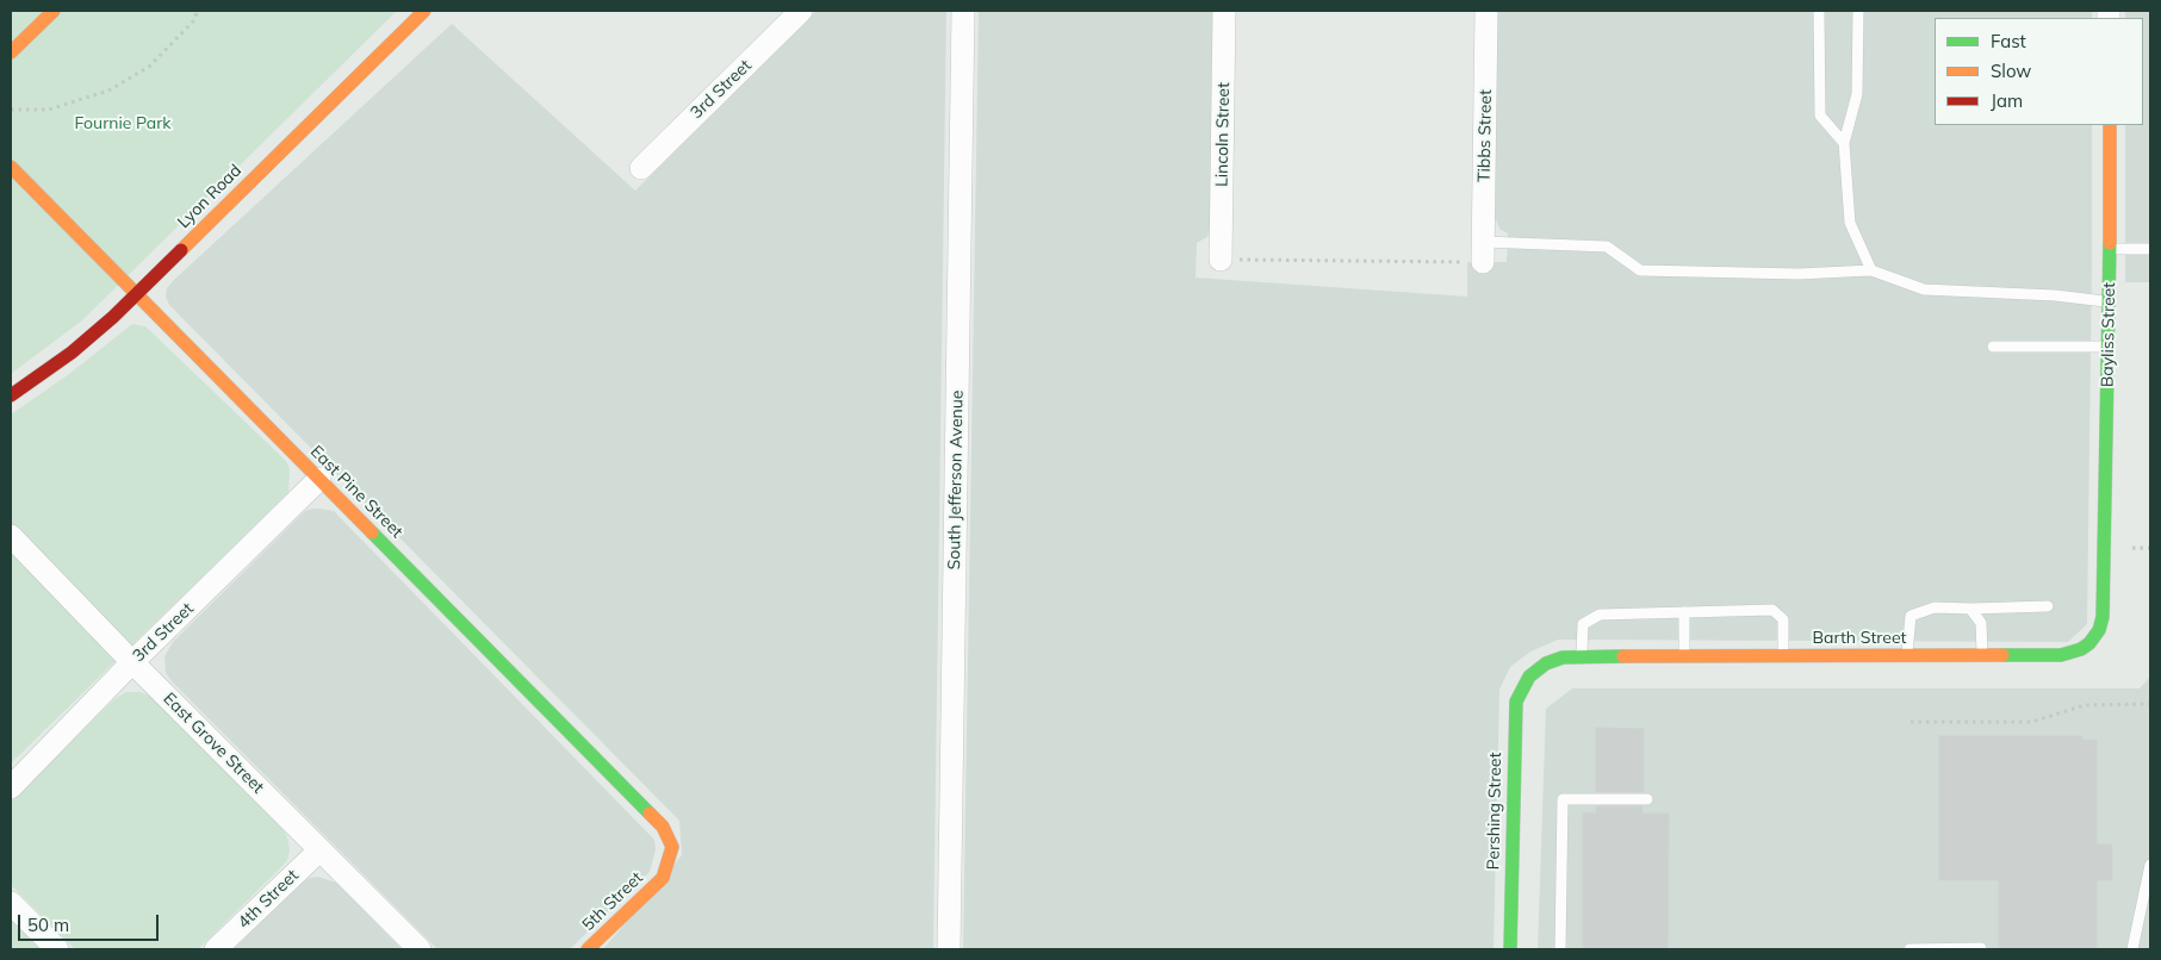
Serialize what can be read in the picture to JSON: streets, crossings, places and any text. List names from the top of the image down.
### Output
{
  "streets": {
    "main road": [
      "Lyon Road",
      "Bayliss Street",
      "East Pine Street",
      "Barth Street",
      "Pershing Street",
      "5th Street"
    ],
    "street": [
      "3rd Street",
      "Lincoln Street",
      "Tibbs Street",
      "South Jefferson Avenue",
      "East Grove Street",
      "4th Street"
    ]
  },
  "crossings": [
    ["3rd Street", "East Pine Street"],
    ["3rd Street", "East Grove Street"],
    ["Lyon Road", "East Pine Street"],
    ["Bayliss Street", "Barth Street"],
    ["East Pine Street", "5th Street"],
    ["Barth Street", "Pershing Street"],
    ["East Grove Street", "4th Street"]
  ],
  "parks": ["Fournie Park"],
  "legend": ["Fast", "Slow", "Jam"],
  "scale_bar": "50 m"
}
